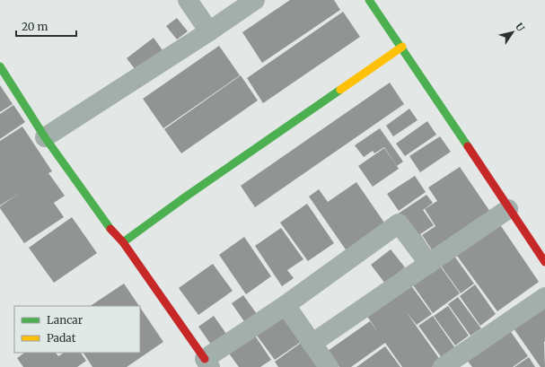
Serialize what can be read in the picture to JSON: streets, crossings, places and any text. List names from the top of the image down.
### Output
{
  "legend": ["Lancar", "Padat"],
  "scale_bar": "20 m",
  "north": "top right"
}
